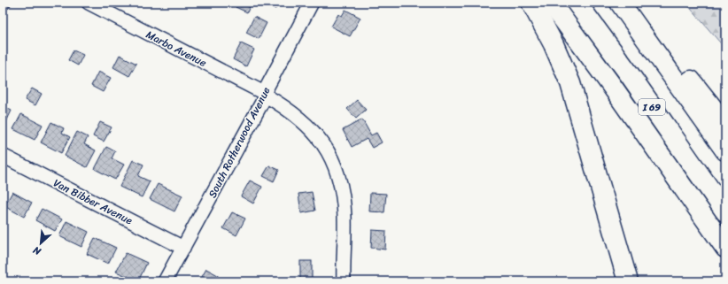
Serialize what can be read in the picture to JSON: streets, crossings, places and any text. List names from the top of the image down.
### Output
{
  "streets": {
    "highway": ["I 69"],
    "street": ["Marbo Avenue", "South Rotherwood Avenue", "Van Bibber Avenue"]
  },
  "crossings": [
    ["Marbo Avenue", "South Rotherwood Avenue"],
    ["South Rotherwood Avenue", "Van Bibber Avenue"]
  ],
  "north": "bottom left"
}
